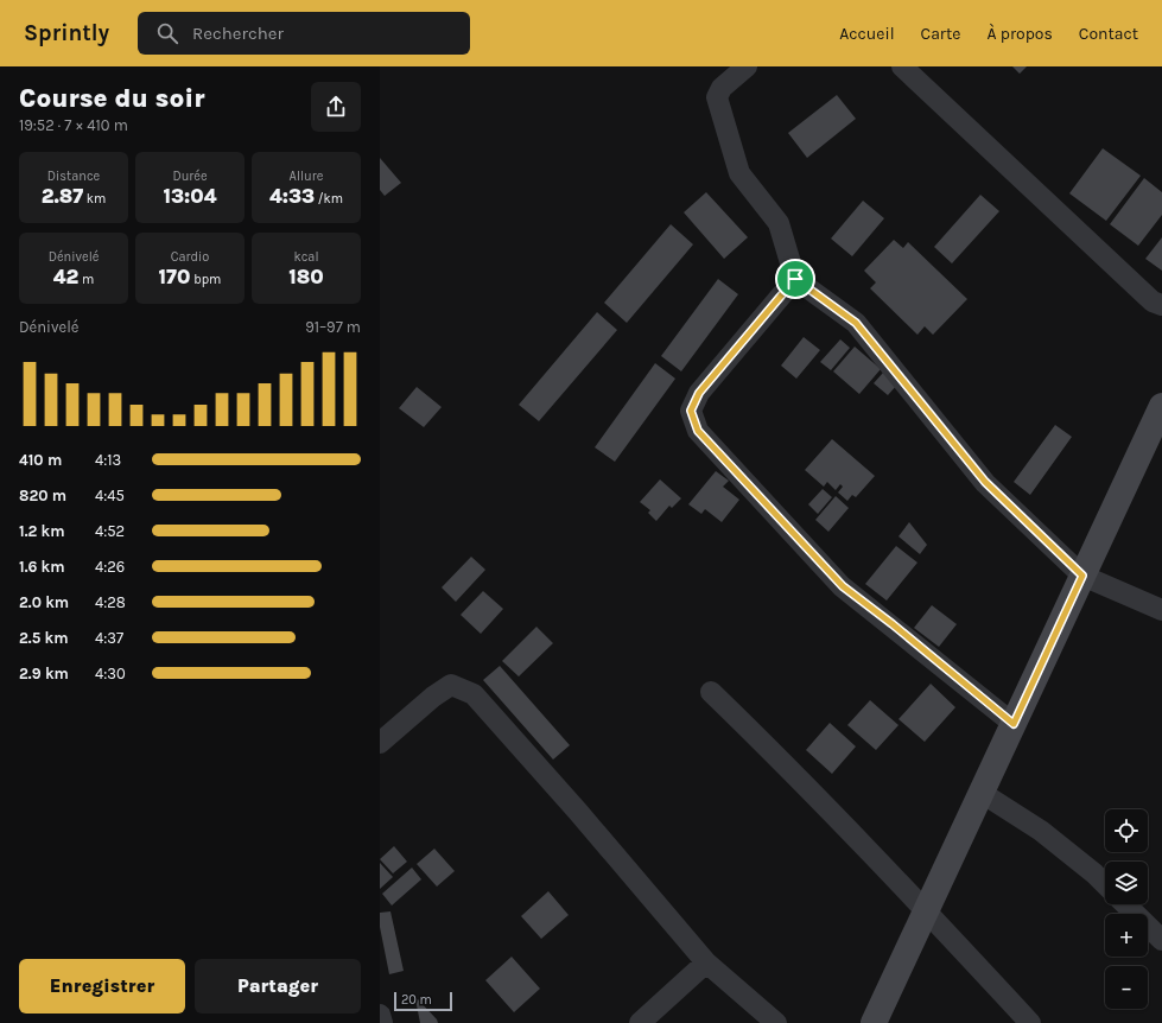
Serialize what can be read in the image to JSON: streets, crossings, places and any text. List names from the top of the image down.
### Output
{
  "scale_bar": "20 m",
  "page": {
    "header": "Sprintly",
    "search": "Rechercher",
    "nav": [
      "Accueil",
      "Carte",
      "À propos",
      "Contact"
    ],
    "heading": ["Course du soir", "19:52 · 7 × 410 m"],
    "stats": [
      ["Distance", "2.87 km"],
      ["Durée", "13:04"],
      ["Allure", "4:33 /km"],
      ["Dénivelé", "42 m"],
      ["Cardio", "170 bpm"],
      ["kcal", "180"]
    ],
    "chart": ["Dénivelé", "91–97 m"],
    "list": [
      {
        "name": "410 m",
        "note": "4:13"
      },
      {
        "name": "820 m",
        "note": "4:45"
      },
      {
        "name": "1.2 km",
        "note": "4:52"
      },
      {
        "name": "1.6 km",
        "note": "4:26"
      },
      {
        "name": "2.0 km",
        "note": "4:28"
      },
      {
        "name": "2.5 km",
        "note": "4:37"
      },
      {
        "name": "2.9 km",
        "note": "4:30"
      }
    ],
    "map_buttons": ["+", "−"],
    "buttons": ["Enregistrer", "Partager"],
    "scale": "20 m"
  }
}
